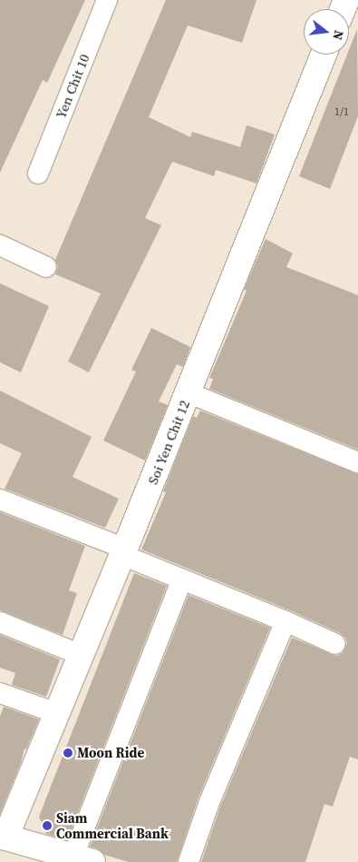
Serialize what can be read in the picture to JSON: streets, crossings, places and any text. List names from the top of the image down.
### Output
{
  "streets": {
    "street": ["Yen Chit 10", "Soi Yen Chit 12"]
  },
  "places": ["Moon Ride", "Siam Commercial Bank"],
  "house_numbers": ["1/1"],
  "north": "right"
}
